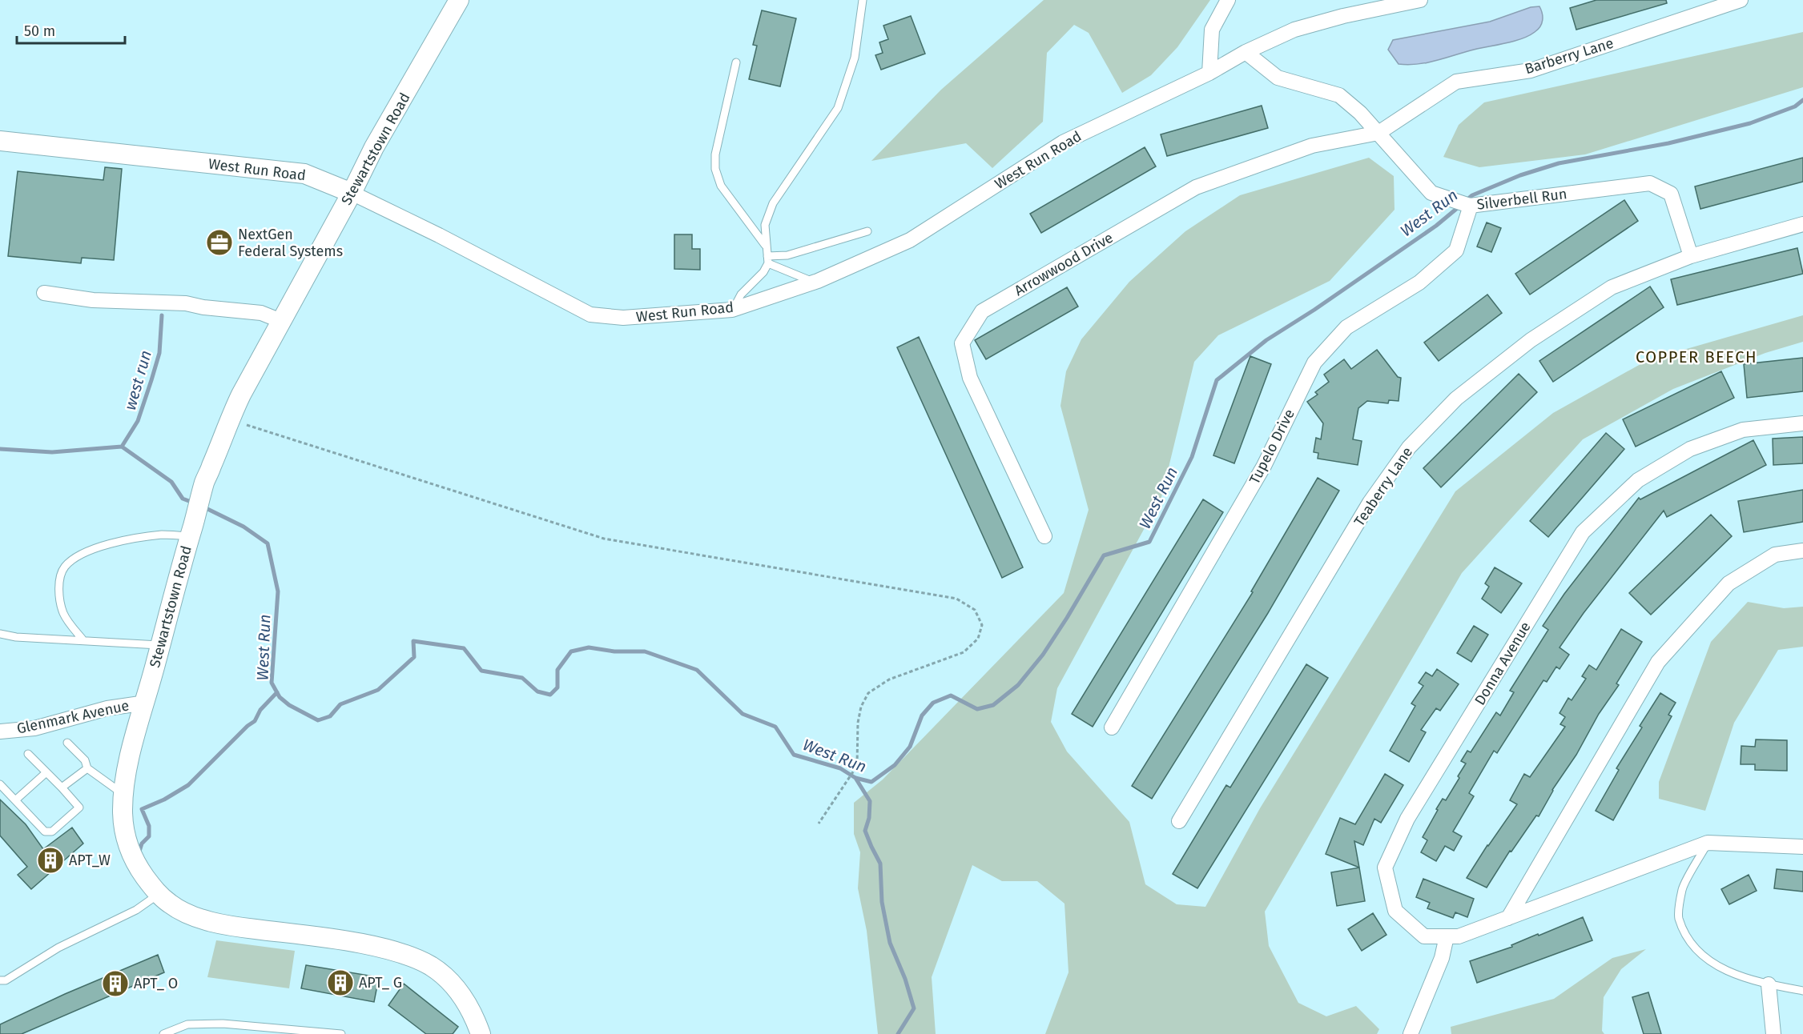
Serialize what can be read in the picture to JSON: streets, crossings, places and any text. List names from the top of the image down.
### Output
{
  "streets": {
    "street": [
      "Barberry Lane",
      "Stewartstown Road",
      "West Run Road",
      "Silverbell Run",
      "Arrowwood Drive",
      "Tupelo Drive",
      "Teaberry Lane",
      "Donna Avenue",
      "Glenmark Avenue"
    ]
  },
  "crossings": [
    ["Barberry Lane", "Silverbell Run"],
    ["Barberry Lane", "Arrowwood Drive"],
    ["Stewartstown Road", "West Run Road"],
    ["Stewartstown Road", "Glenmark Avenue"],
    ["West Run Road", "Silverbell Run"],
    ["Silverbell Run", "Arrowwood Drive"],
    ["Silverbell Run", "Tupelo Drive"],
    ["Silverbell Run", "Teaberry Lane"]
  ],
  "districts": ["COPPER BEECH"],
  "water": ["West Run", "west run"],
  "places": {
    "office": ["NextGen Federal Systems"],
    "building": ["APT_W", "APT_ G", "APT_ O"]
  },
  "scale_bar": "50 m"
}
